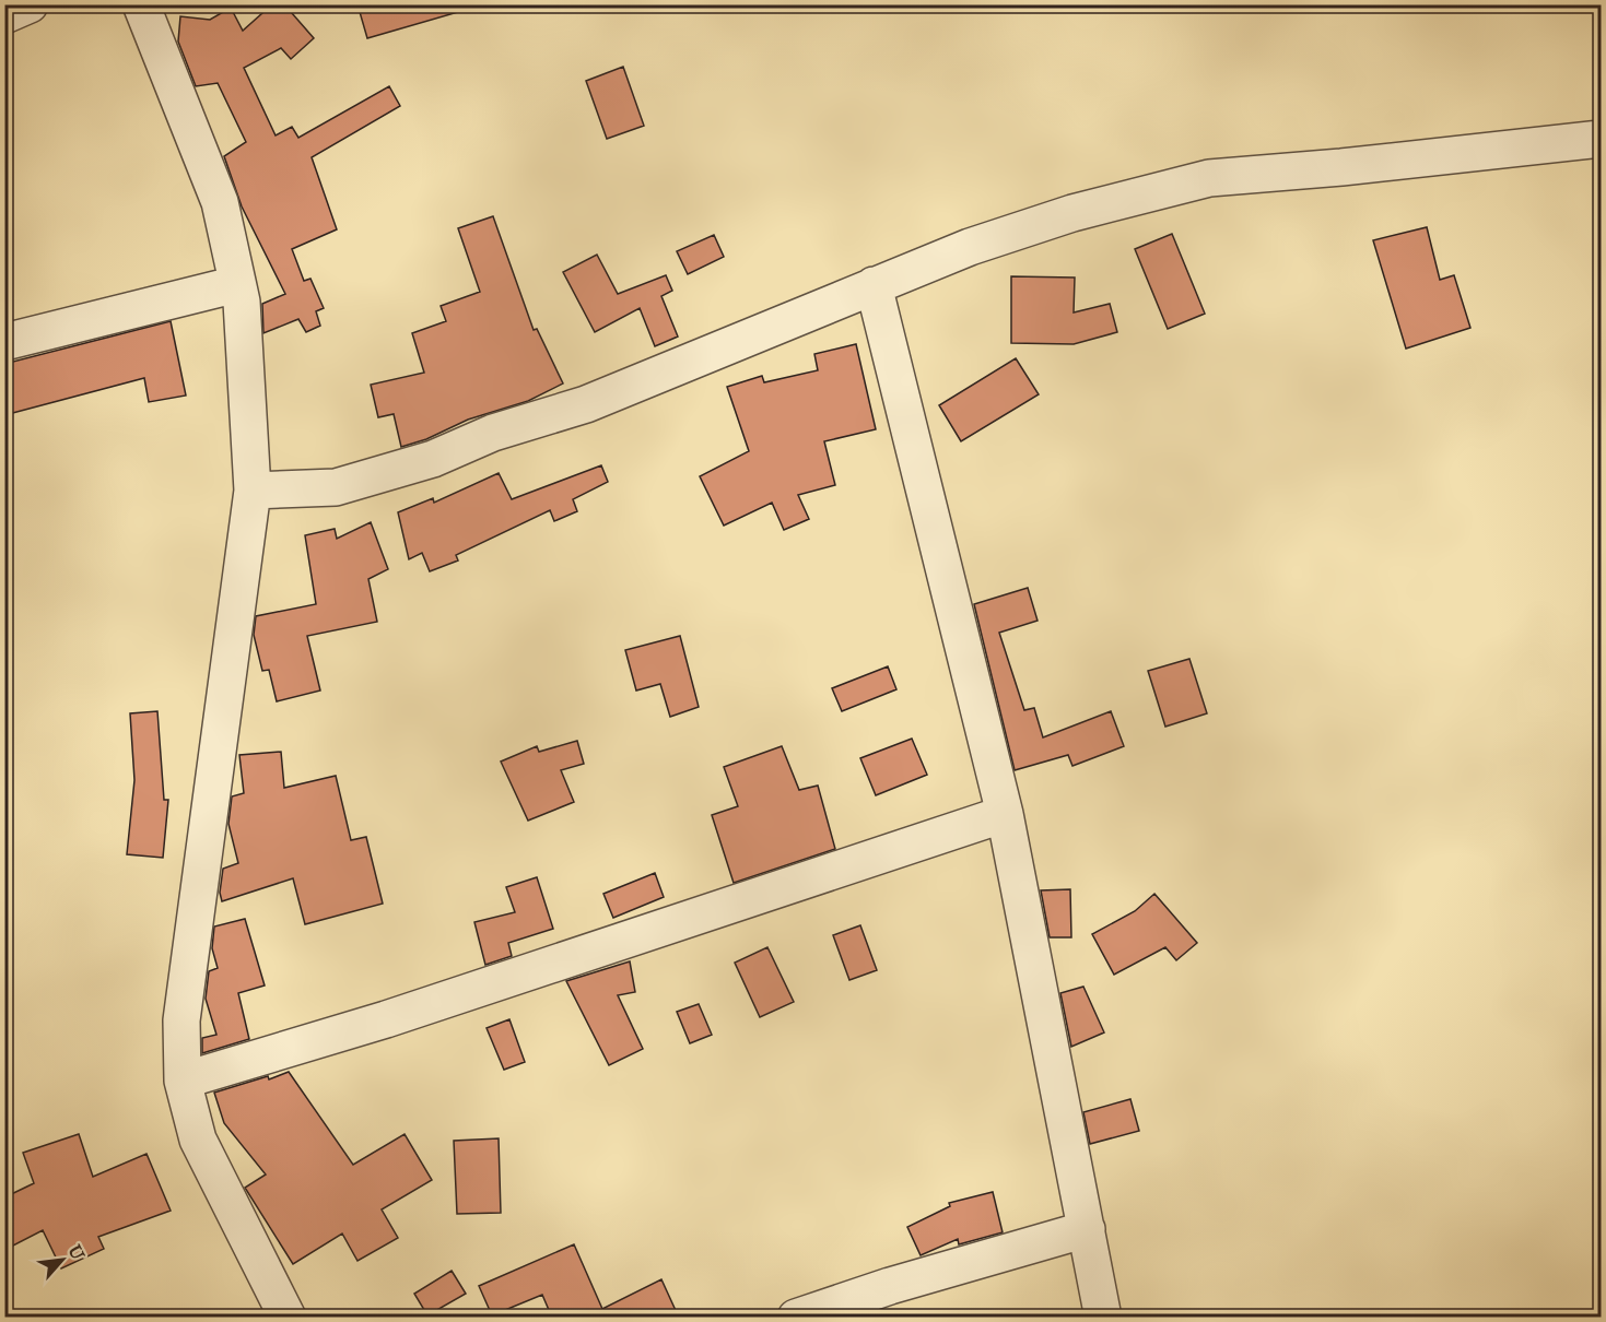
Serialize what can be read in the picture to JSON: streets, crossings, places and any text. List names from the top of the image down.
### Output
{
  "north": "top right"
}
